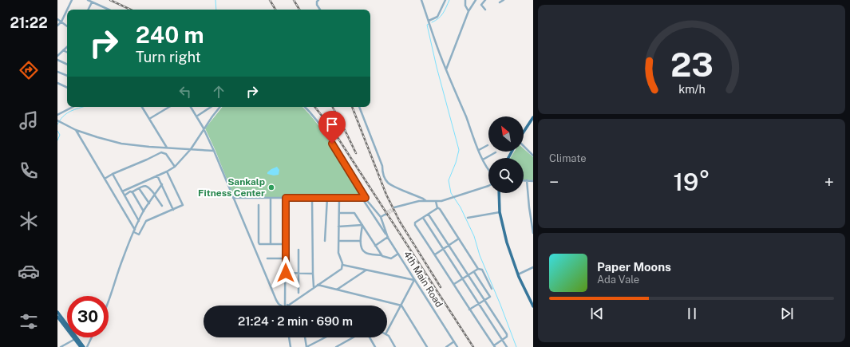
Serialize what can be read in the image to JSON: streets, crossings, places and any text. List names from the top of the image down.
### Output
{
  "streets": {
    "street": ["4th Main Road"]
  },
  "places": ["Sankalp Fitness Center"],
  "north": "top left",
  "page": {
    "tabs": "21:22",
    "turn": ["240 m", "Turn right"],
    "tile": "Climate",
    "heat": ["−", "19°", "+"],
    "song": ["Paper Moons", "Ada Vale"],
    "limit": "30",
    "trip": "21:24 · 2 min · 690 m",
    "gauge": ["23", "km/h"]
  }
}
